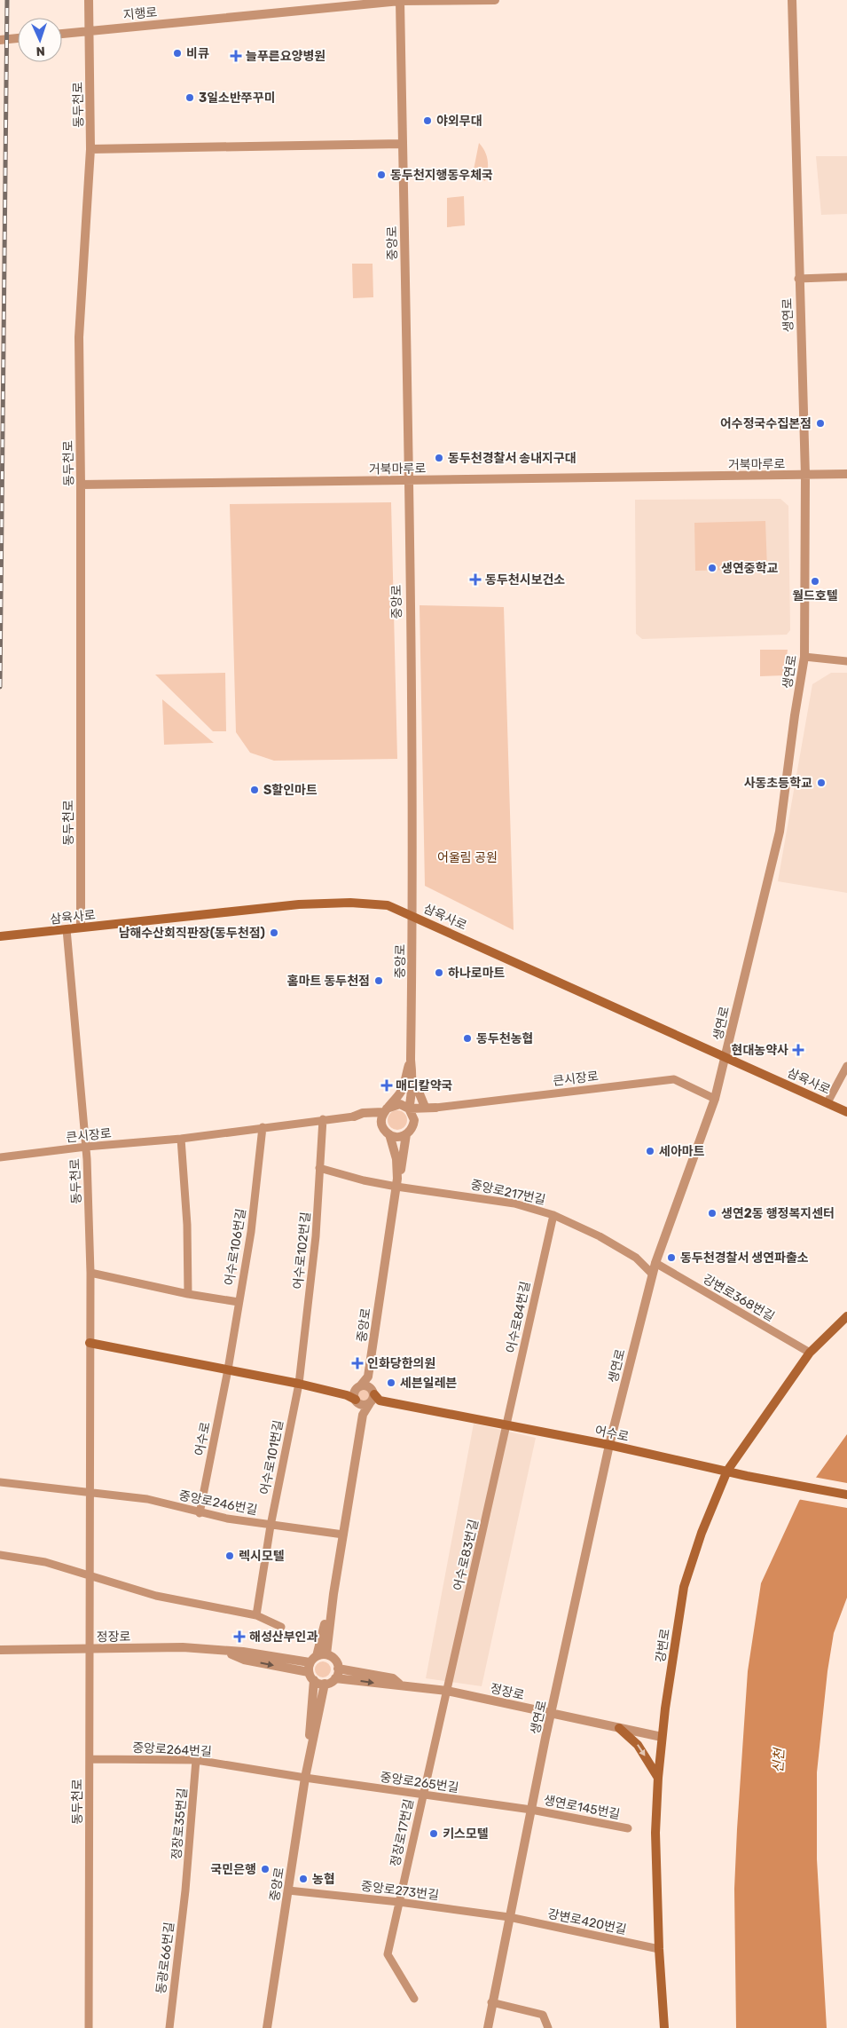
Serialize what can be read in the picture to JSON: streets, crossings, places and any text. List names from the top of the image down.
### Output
{
  "streets": {
    "main road": ["삼육사로", "어수로", "강변로"],
    "street": [
      "지행로",
      "동두천로",
      "중앙로",
      "생연로",
      "거북마루로",
      "큰시장로",
      "중앙로217번길",
      "어수로106번길",
      "어수로102번길",
      "강변로368번길",
      "어수로84번길",
      "어수로101번길",
      "중앙로246번길",
      "어수로83번길",
      "정장로",
      "중앙로264번길",
      "중앙로265번길",
      "생연로145번길",
      "정장로35번길",
      "정장로17번길",
      "중앙로273번길",
      "강변로420번길",
      "동광로66번길"
    ]
  },
  "crossings": [
    ["지행로", "동두천로"],
    ["지행로", "중앙로"],
    ["동두천로", "거북마루로"],
    ["동두천로", "삼육사로"],
    ["동두천로", "큰시장로"],
    ["동두천로", "중앙로246번길"],
    ["동두천로", "정장로"],
    ["동두천로", "중앙로264번길"],
    ["중앙로", "거북마루로"],
    ["중앙로", "삼육사로"],
    ["중앙로", "중앙로217번길"],
    ["중앙로", "중앙로264번길"],
    ["중앙로", "중앙로265번길"],
    ["중앙로", "중앙로273번길"],
    ["생연로", "거북마루로"],
    ["생연로", "삼육사로"],
    ["생연로", "큰시장로"],
    ["생연로", "중앙로217번길"],
    ["생연로", "강변로368번길"],
    ["생연로", "어수로"],
    ["생연로", "정장로"],
    ["생연로", "중앙로265번길"],
    ["생연로", "생연로145번길"],
    ["생연로", "중앙로273번길"],
    ["생연로", "강변로420번길"],
    ["큰시장로", "어수로106번길"],
    ["큰시장로", "어수로102번길"],
    ["중앙로217번길", "어수로84번길"],
    ["어수로106번길", "어수로"],
    ["어수로102번길", "어수로101번길"],
    ["강변로368번길", "강변로"],
    ["어수로84번길", "어수로"],
    ["어수로84번길", "어수로83번길"],
    ["어수로", "중앙로246번길"],
    ["어수로", "어수로83번길"],
    ["어수로", "강변로"],
    ["어수로101번길", "중앙로246번길"],
    ["어수로83번길", "정장로"],
    ["어수로83번길", "정장로17번길"],
    ["정장로", "강변로"],
    ["정장로", "정장로17번길"],
    ["강변로", "강변로420번길"],
    ["중앙로264번길", "중앙로265번길"],
    ["중앙로264번길", "정장로35번길"],
    ["중앙로265번길", "생연로145번길"],
    ["중앙로265번길", "정장로17번길"],
    ["정장로35번길", "동광로66번길"],
    ["정장로17번길", "중앙로273번길"],
    ["중앙로273번길", "강변로420번길"]
  ],
  "water": ["신천"],
  "parks": ["어울림 공원"],
  "places": {
    "other": [
      "비큐",
      "3일소반쭈꾸미",
      "야외무대",
      "동두천지행동우체국",
      "어수정국수집본점",
      "동두천경찰서 송내지구대",
      "생연중학교",
      "월드호텔",
      "사동초등학교",
      "S할인마트",
      "남해수산회직판장(동두천점)",
      "하나로마트",
      "홈마트 동두천점",
      "동두천농협",
      "세아마트",
      "생연2동 행정복지센터",
      "동두천경찰서 생연파출소",
      "세븐일레븐",
      "렉시모텔",
      "키스모텔",
      "국민은행",
      "농협"
    ],
    "health": [
      "늘푸른요양병원",
      "동두천시보건소",
      "현대농약사",
      "매디칼약국",
      "인화당한의원",
      "해성산부인과"
    ]
  },
  "north": "bottom"
}
